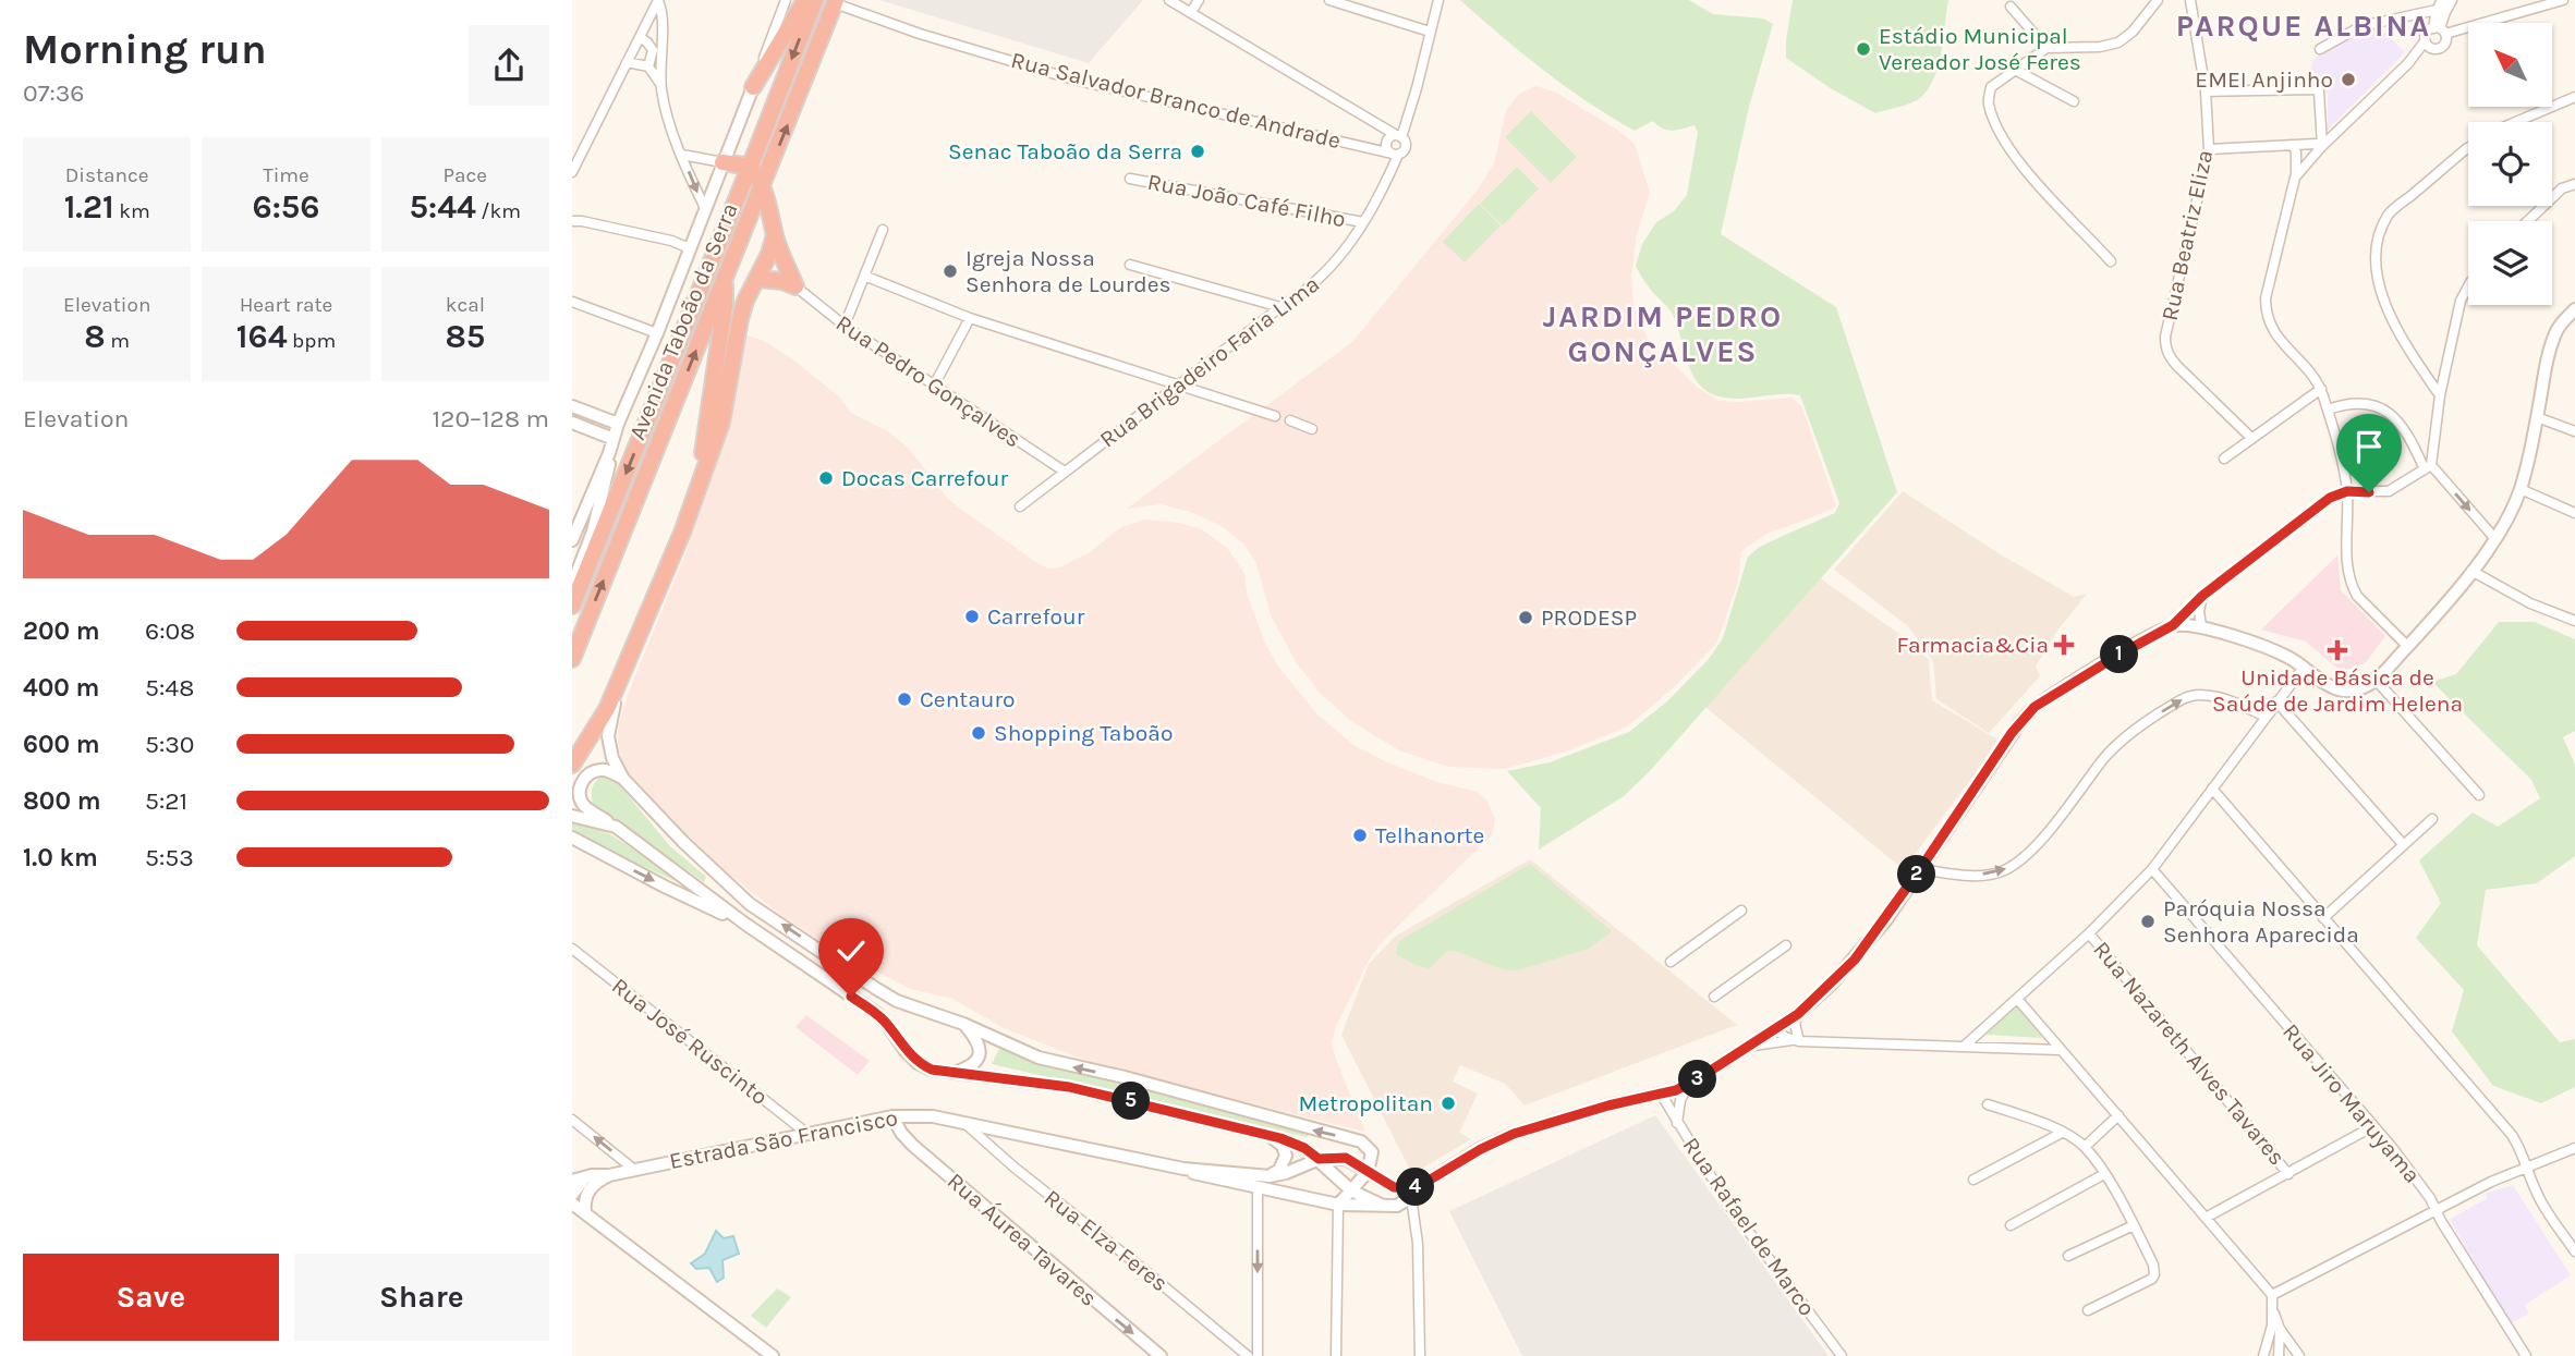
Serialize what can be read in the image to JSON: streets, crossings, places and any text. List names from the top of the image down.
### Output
{
  "streets": {
    "highway": ["Avenida Taboão da Serra"],
    "main road": ["Estrada São Francisco", "Rua Áurea Tavares"],
    "street": [
      "Rua Salvador Branco de Andrade",
      "Rua João Café Filho",
      "Rua Beatriz Eliza",
      "Rua Brigadeiro Faria Lima",
      "Rua Pedro Gonçalves",
      "Rua José Ruscinto",
      "Rua Nazareth Alves Tavares",
      "Rua Jiro Maruyama",
      "Rua Rafael de Marco",
      "Rua Elza Feres"
    ]
  },
  "crossings": [
    ["Rua Salvador Branco de Andrade", "Avenida Taboão da Serra"],
    ["Rua Salvador Branco de Andrade", "Rua Brigadeiro Faria Lima"],
    ["Rua João Café Filho", "Rua Brigadeiro Faria Lima"],
    ["Rua Brigadeiro Faria Lima", "Rua Pedro Gonçalves"],
    ["Rua José Ruscinto", "Estrada São Francisco"],
    ["Estrada São Francisco", "Rua Rafael de Marco"],
    ["Estrada São Francisco", "Rua Áurea Tavares"],
    ["Estrada São Francisco", "Rua Elza Feres"]
  ],
  "one_way": ["Rua Áurea Tavares"],
  "districts": ["PARQUE ALBINA", "JARDIM PEDRO GONÇALVES"],
  "places": {
    "other": [
      "Estádio Municipal Vereador José Feres",
      "EMEI Anjinho",
      "Senac Taboão da Serra",
      "Igreja Nossa Senhora de Lourdes",
      "Docas Carrefour",
      "Carrefour",
      "PRODESP",
      "Centauro",
      "Shopping Taboão",
      "Telhanorte",
      "Paróquia Nossa Senhora Aparecida",
      "Metropolitan"
    ],
    "health": ["Farmacia&Cia", "Unidade Básica de Saúde de Jardim Helena"]
  },
  "north": "top left",
  "page": {
    "heading": ["Morning run", "07:36"],
    "stats": [
      ["Distance", "1.21 km"],
      ["Time", "6:56"],
      ["Pace", "5:44 /km"],
      ["Elevation", "8 m"],
      ["Heart rate", "164 bpm"],
      ["kcal", "85"]
    ],
    "chart": ["Elevation", "120–128 m"],
    "list": [
      {
        "name": "200 m",
        "note": "6:08"
      },
      {
        "name": "400 m",
        "note": "5:48"
      },
      {
        "name": "600 m",
        "note": "5:30"
      },
      {
        "name": "800 m",
        "note": "5:21"
      },
      {
        "name": "1.0 km",
        "note": "5:53"
      }
    ],
    "pins": [
      "1",
      "2",
      "3",
      "5",
      "4"
    ],
    "buttons": ["Save", "Share"]
  }
}
